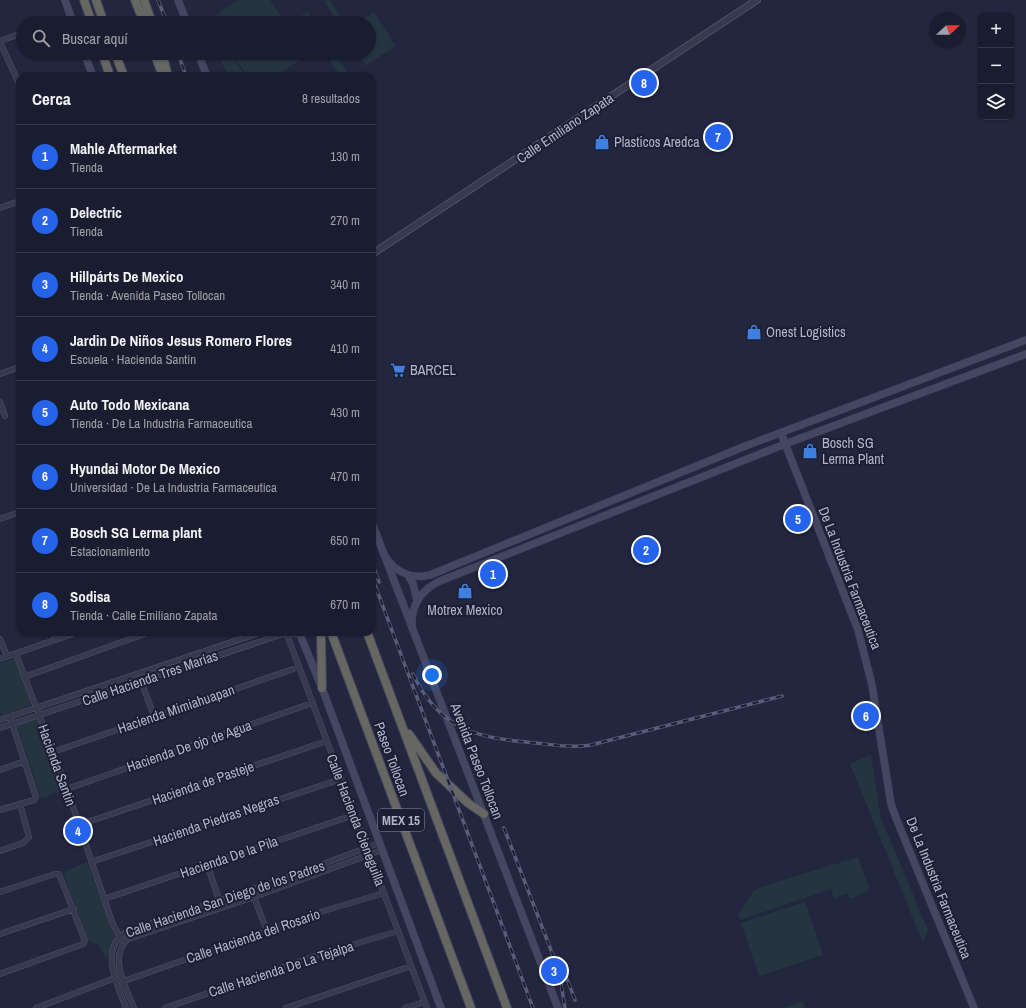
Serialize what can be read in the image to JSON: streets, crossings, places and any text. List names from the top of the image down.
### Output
{
  "streets": {
    "highway": ["Paseo Tollocan", "MEX 15"],
    "main road": ["De La Industria Farmaceutica", "Avenida Paseo Tollocan"],
    "street": [
      "Calle Emiliano Zapata",
      "Calle Hacienda Tres Marías",
      "Hacienda Mimiahuapan",
      "Hacienda De ojo de Agua",
      "Hacienda Santin",
      "Hacienda de Pasteje",
      "Hacienda Piedras Negras",
      "Calle Hacienda Cieneguilla",
      "Hacienda De la Pila",
      "Calle Hacienda San Diego de los Padres",
      "Calle Hacienda del Rosario",
      "Calle Hacienda De La Tejalpa"
    ]
  },
  "crossings": [
    ["Calle Hacienda Tres Marías", "Hacienda Santin"],
    ["Hacienda Mimiahuapan", "Hacienda Santin"],
    ["Hacienda Mimiahuapan", "Calle Hacienda Cieneguilla"],
    ["Hacienda De ojo de Agua", "Hacienda Santin"],
    ["Hacienda De ojo de Agua", "Calle Hacienda Cieneguilla"],
    ["Hacienda Santin", "Hacienda de Pasteje"],
    ["Hacienda Santin", "Hacienda Piedras Negras"],
    ["Hacienda Santin", "Hacienda De la Pila"],
    ["Hacienda Santin", "Calle Hacienda San Diego de los Padres"],
    ["Hacienda de Pasteje", "Calle Hacienda Cieneguilla"],
    ["Hacienda Piedras Negras", "Calle Hacienda Cieneguilla"],
    ["Calle Hacienda Cieneguilla", "Hacienda De la Pila"],
    ["Calle Hacienda Cieneguilla", "Calle Hacienda San Diego de los Padres"],
    ["Calle Hacienda Cieneguilla", "Calle Hacienda del Rosario"],
    ["Calle Hacienda Cieneguilla", "Calle Hacienda De La Tejalpa"],
    ["Calle Hacienda San Diego de los Padres", "Calle Hacienda del Rosario"]
  ],
  "places": {
    "shop": [
      "Plasticos Aredca",
      "Onest Logistics",
      "Bosch SG Lerma Plant",
      "Motrex Mexico"
    ],
    "supermarket": ["BARCEL"]
  },
  "north": "right",
  "page": {
    "map_buttons": ["+", "−"],
    "search": "Buscar aquí",
    "pins": [
      "8",
      "7",
      "5",
      "2",
      "1",
      "6",
      "4",
      "3"
    ],
    "heading": ["Cerca", "8 resultados"],
    "list": [
      {
        "mark": "1",
        "name": "Mahle Aftermarket",
        "note": "Tienda",
        "value": "130 m"
      },
      {
        "mark": "2",
        "name": "Delectric",
        "note": "Tienda",
        "value": "270 m"
      },
      {
        "mark": "3",
        "name": "Hillpárts De Mexico",
        "note": "Tienda · Avenida Paseo Tollocan",
        "value": "340 m"
      },
      {
        "mark": "4",
        "name": "Jardin De Niños Jesus Romero Flores",
        "note": "Escuela · Hacienda Santin",
        "value": "410 m"
      },
      {
        "mark": "5",
        "name": "Auto Todo Mexicana",
        "note": "Tienda · De La Industria Farmaceutica",
        "value": "430 m"
      },
      {
        "mark": "6",
        "name": "Hyundai Motor De Mexico",
        "note": "Universidad · De La Industria Farmaceutica",
        "value": "470 m"
      },
      {
        "mark": "7",
        "name": "Bosch SG Lerma plant",
        "note": "Estacionamiento",
        "value": "650 m"
      },
      {
        "mark": "8",
        "name": "Sodisa",
        "note": "Tienda · Calle Emiliano Zapata",
        "value": "670 m"
      }
    ]
  }
}
